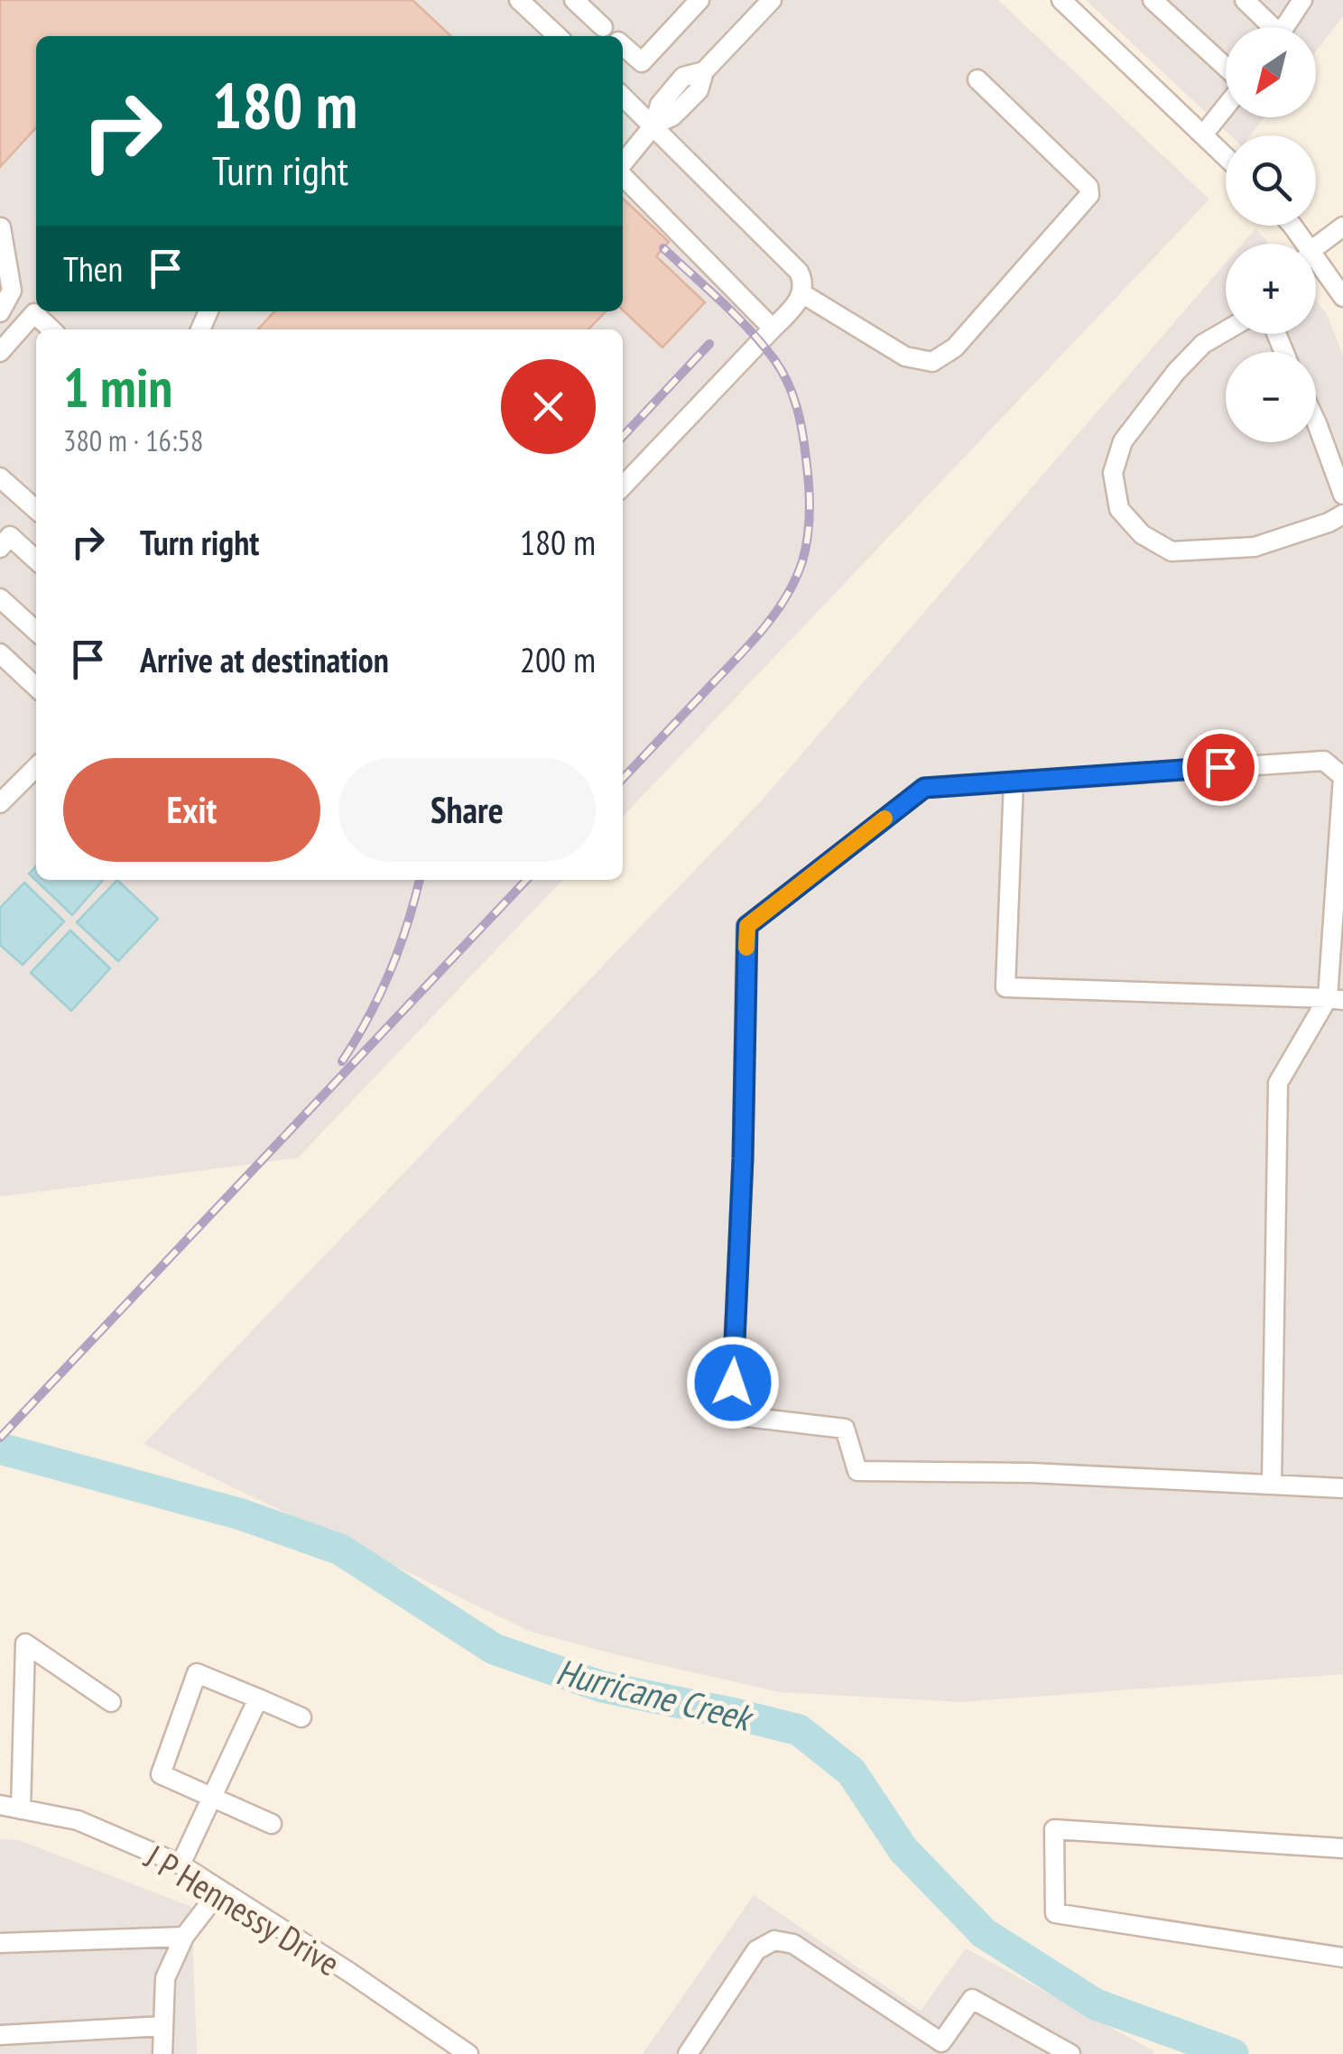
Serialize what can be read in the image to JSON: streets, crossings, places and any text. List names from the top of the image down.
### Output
{
  "streets": {
    "street": ["J P Hennessy Drive"]
  },
  "water": ["Hurricane Creek"],
  "north": "bottom left",
  "page": {
    "map_buttons": ["+", "−"],
    "turn": ["180 m", "Turn right"],
    "then": "Then",
    "heading": ["1 min", "380 m · 16:58"],
    "list": [
      {
        "name": "Turn right",
        "value": "180 m"
      },
      {
        "name": "Arrive at destination",
        "value": "200 m"
      }
    ],
    "buttons": ["Exit", "Share"]
  }
}
